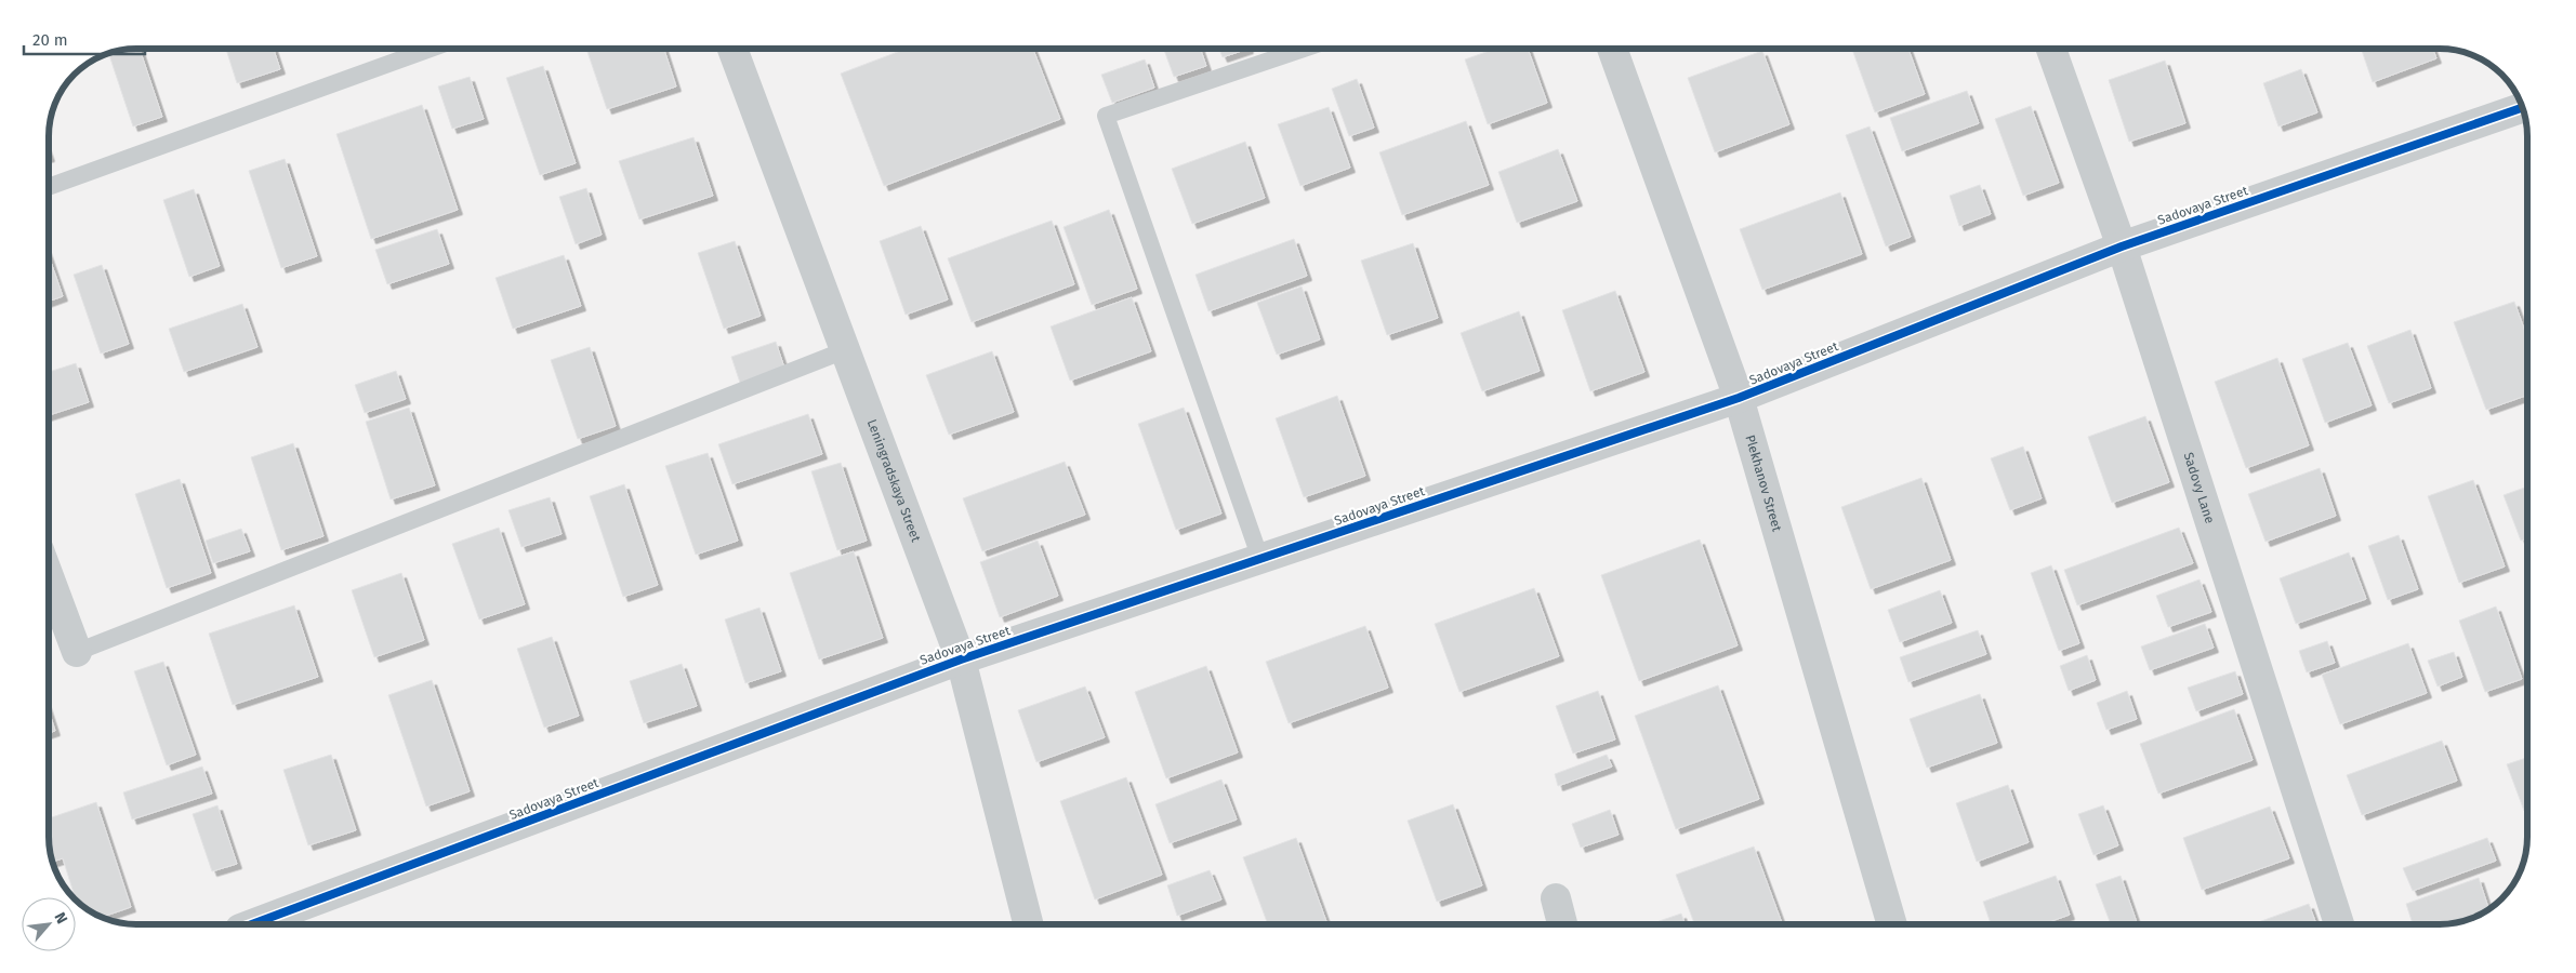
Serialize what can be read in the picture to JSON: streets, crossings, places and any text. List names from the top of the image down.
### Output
{
  "streets": {
    "street": [
      "Sadovaya Street",
      "Leningradskaya Street",
      "Plekhanov Street",
      "Sadovy Lane"
    ]
  },
  "crossings": [
    ["Sadovaya Street", "Leningradskaya Street"],
    ["Sadovaya Street", "Plekhanov Street"],
    ["Sadovaya Street", "Sadovy Lane"]
  ],
  "scale_bar": "20 m",
  "north": "top right"
}
